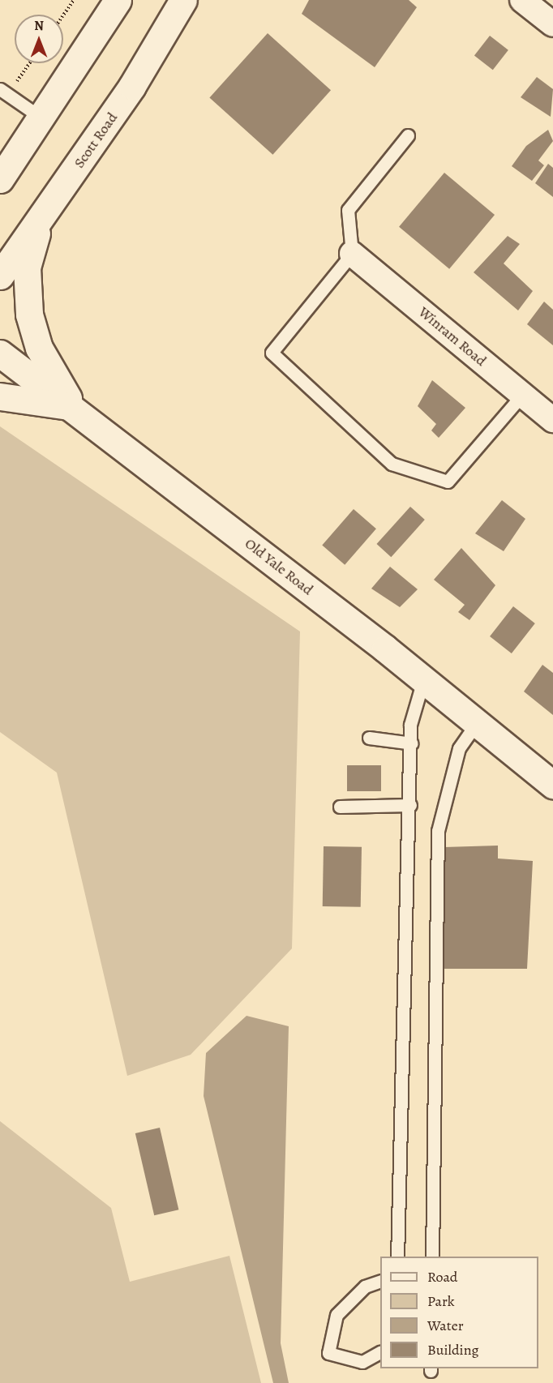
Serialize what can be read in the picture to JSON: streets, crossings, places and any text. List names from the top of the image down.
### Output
{
  "streets": {
    "main road": ["Scott Road", "Old Yale Road"],
    "street": ["Winram Road"]
  },
  "legend": [
    "Road",
    "Park",
    "Water",
    "Building"
  ],
  "north": "top"
}
